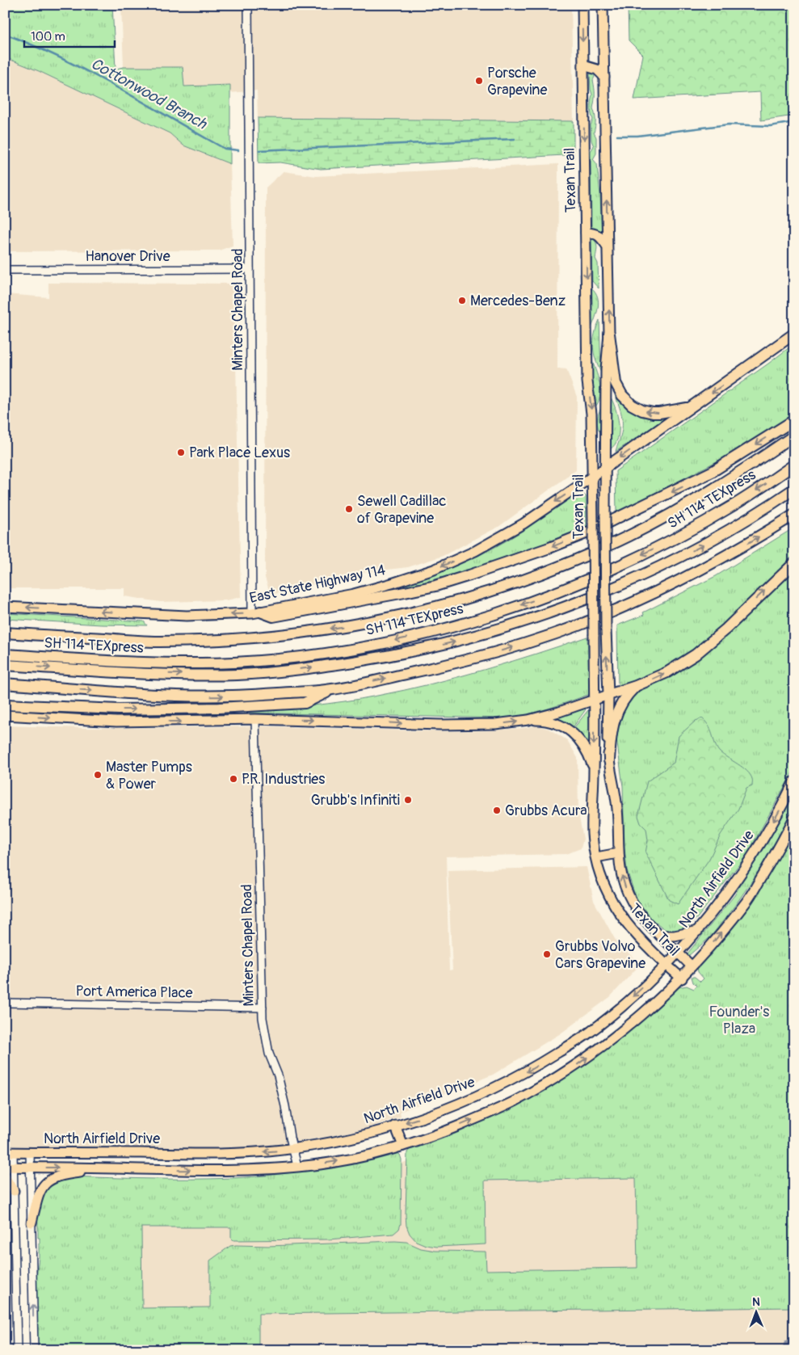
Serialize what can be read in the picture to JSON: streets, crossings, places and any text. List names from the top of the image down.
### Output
{
  "streets": {
    "highway": ["SH 114 TEXpress"],
    "main road": ["Texan Trail", "East State Highway 114", "North Airfield Drive"],
    "street": ["Hanover Drive", "Minters Chapel Road", "Port America Place"]
  },
  "crossings": [
    ["Texan Trail", "East State Highway 114"],
    ["Texan Trail", "North Airfield Drive"],
    ["Hanover Drive", "Minters Chapel Road"],
    ["Minters Chapel Road", "East State Highway 114"],
    ["Minters Chapel Road", "North Airfield Drive"],
    ["Minters Chapel Road", "Port America Place"]
  ],
  "one_way": ["East State Highway 114"],
  "water": ["Cottonwood Branch"],
  "parks": ["Founder's Plaza"],
  "places": [
    "Porsche Grapevine",
    "Mercedes-Benz",
    "Park Place Lexus",
    "Sewell Cadillac of Grapevine",
    "Master Pumps & Power",
    "P.R. Industries",
    "Grubb's Infiniti",
    "Grubbs Acura",
    "Grubbs Volvo Cars Grapevine"
  ],
  "scale_bar": "100 m",
  "north": "top"
}
